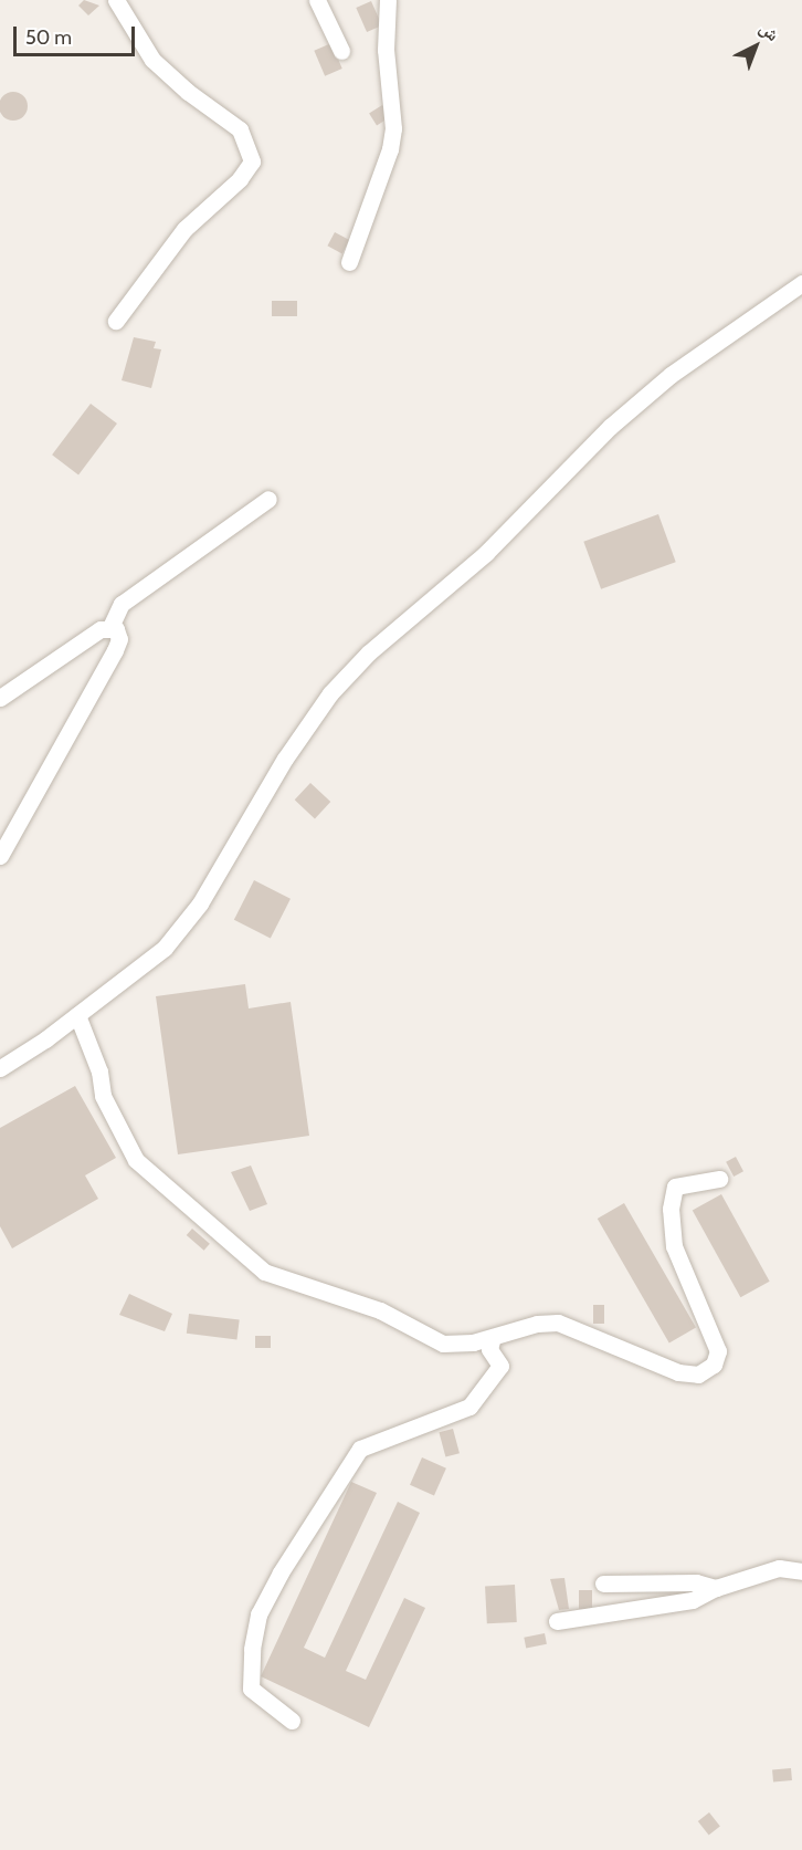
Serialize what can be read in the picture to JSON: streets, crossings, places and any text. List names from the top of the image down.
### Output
{
  "scale_bar": "50 m",
  "north": "top right"
}
